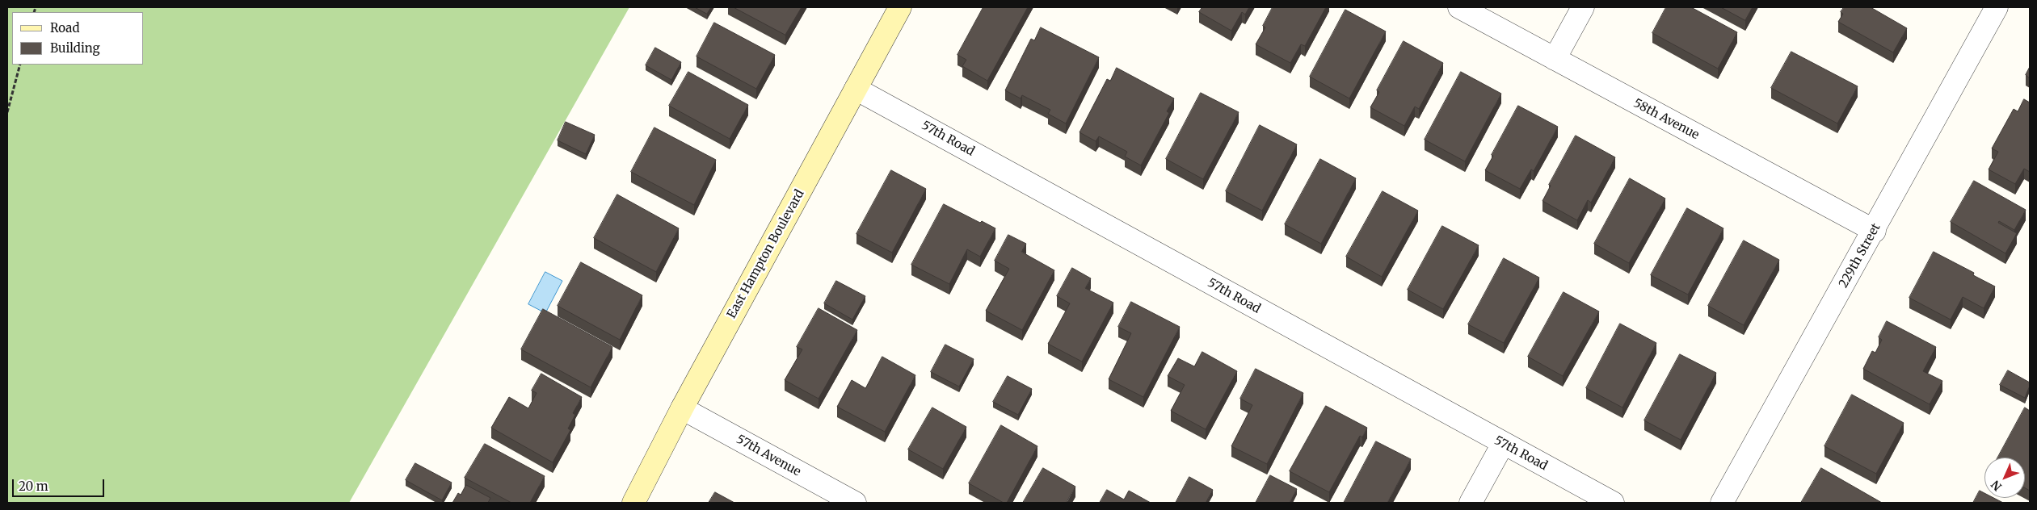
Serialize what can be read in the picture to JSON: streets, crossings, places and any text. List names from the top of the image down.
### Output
{
  "streets": {
    "street": [
      "58th Avenue",
      "57th Road",
      "East Hampton Boulevard",
      "229th Street",
      "57th Avenue"
    ]
  },
  "crossings": [
    ["58th Avenue", "229th Street"],
    ["57th Road", "East Hampton Boulevard"],
    ["East Hampton Boulevard", "57th Avenue"]
  ],
  "legend": ["Road", "Building"],
  "scale_bar": "20 m",
  "north": "bottom left"
}
